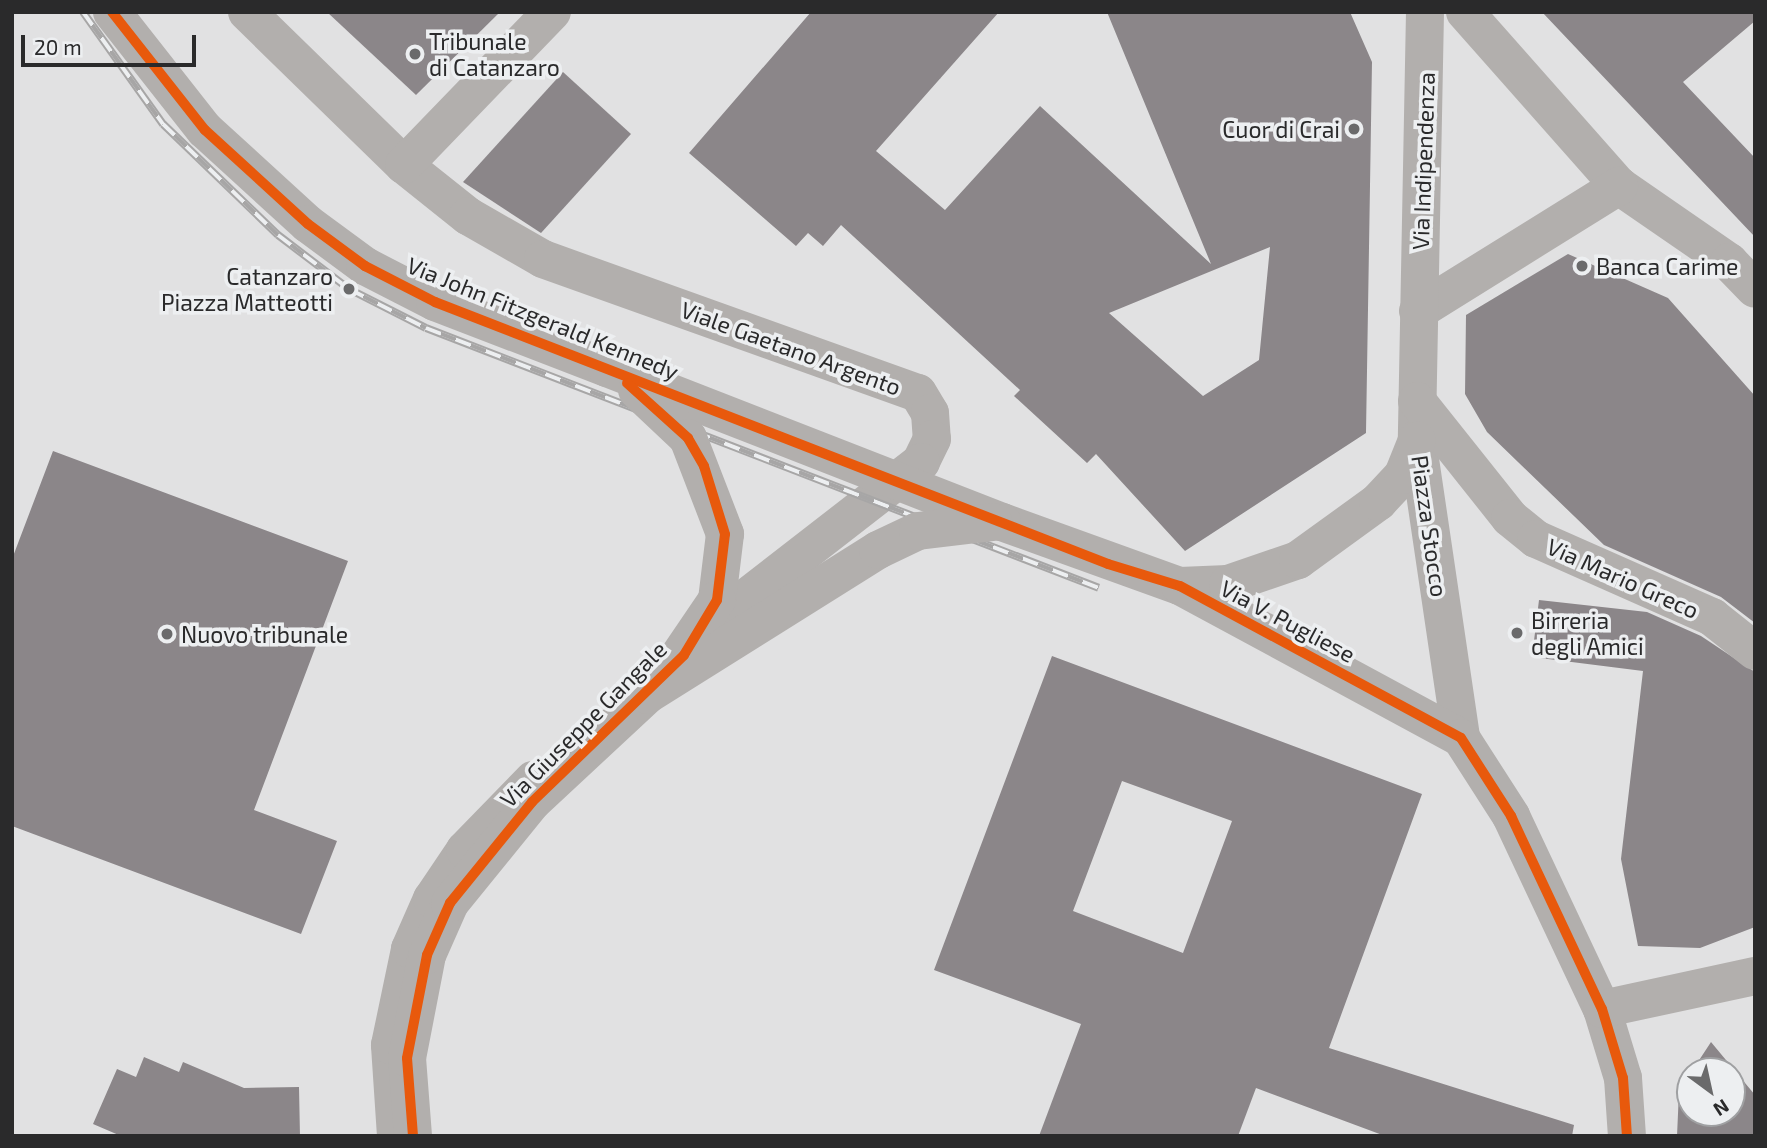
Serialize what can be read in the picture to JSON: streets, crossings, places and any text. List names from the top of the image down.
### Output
{
  "streets": {
    "street": [
      "Via Indipendenza",
      "Via John Fitzgerald Kennedy",
      "Viale Gaetano Argento",
      "Piazza Stocco",
      "Via Mario Greco",
      "Via V. Pugliese",
      "Via Giuseppe Gangale"
    ]
  },
  "crossings": [
    ["Via Indipendenza", "Piazza Stocco"],
    ["Via Indipendenza", "Via Mario Greco"],
    ["Via John Fitzgerald Kennedy", "Via V. Pugliese"],
    ["Via John Fitzgerald Kennedy", "Via Giuseppe Gangale"],
    ["Piazza Stocco", "Via V. Pugliese"],
    ["Via V. Pugliese", "Via Giuseppe Gangale"]
  ],
  "places": [
    "Tribunale di Catanzaro",
    "Cuor di Crai",
    "Banca Carime",
    "Catanzaro Piazza Matteotti",
    "Birreria degli Amici",
    "Nuovo tribunale"
  ],
  "scale_bar": "20 m",
  "north": "bottom right"
}
